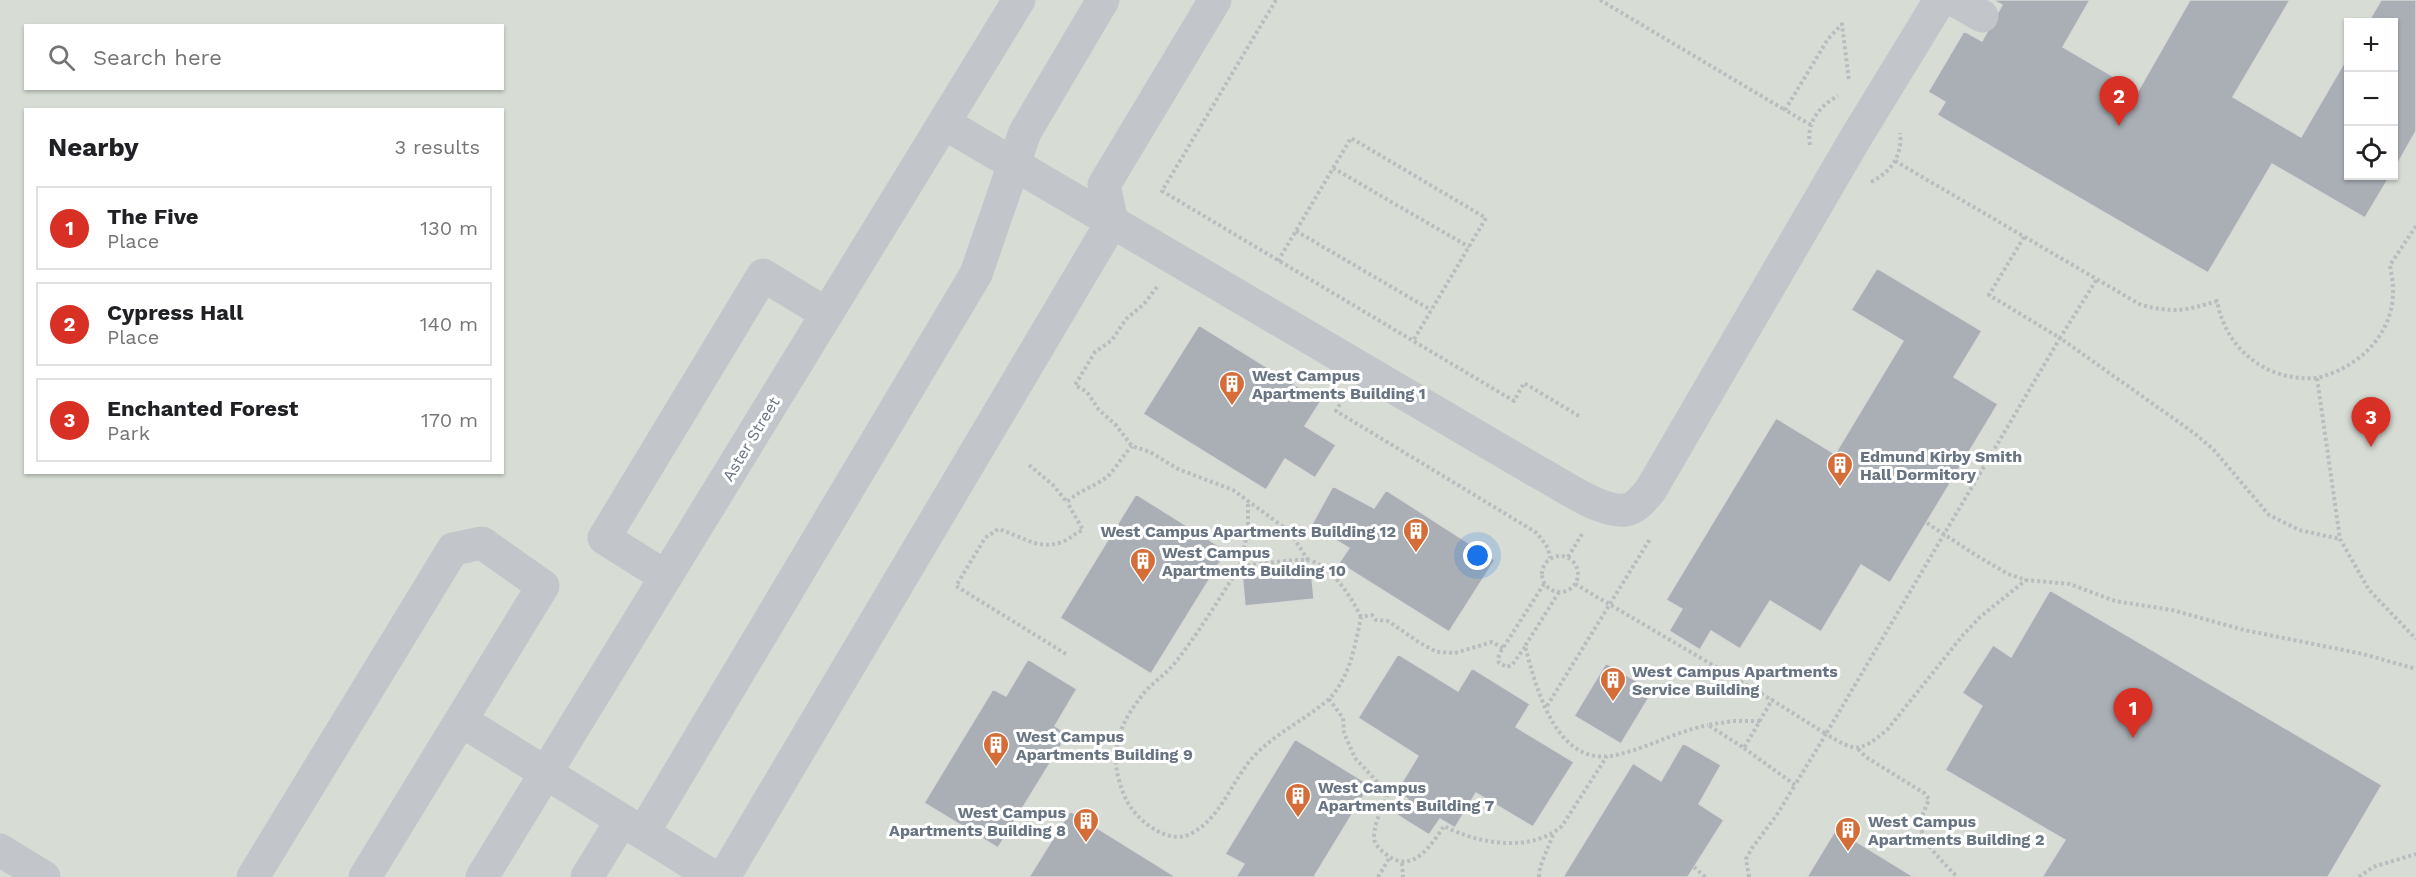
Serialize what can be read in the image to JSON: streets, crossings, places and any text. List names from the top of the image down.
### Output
{
  "streets": {
    "street": ["Aster Street"]
  },
  "places": {
    "building": [
      "West Campus Apartments Building 1",
      "Edmund Kirby Smith Hall Dormitory",
      "West Campus Apartments Building 12",
      "West Campus Apartments Building 10",
      "West Campus Apartments Service Building",
      "West Campus Apartments Building 9",
      "West Campus Apartments Building 7",
      "West Campus Apartments Building 8",
      "West Campus Apartments Building 2"
    ]
  },
  "page": {
    "map_buttons": ["+", "−"],
    "search": "Search here",
    "pins": ["2", "3", "1"],
    "heading": ["Nearby", "3 results"],
    "list": [
      {
        "mark": "1",
        "name": "The Five",
        "note": "Place",
        "value": "130 m"
      },
      {
        "mark": "2",
        "name": "Cypress Hall",
        "note": "Place",
        "value": "140 m"
      },
      {
        "mark": "3",
        "name": "Enchanted Forest",
        "note": "Park",
        "value": "170 m"
      }
    ]
  }
}
